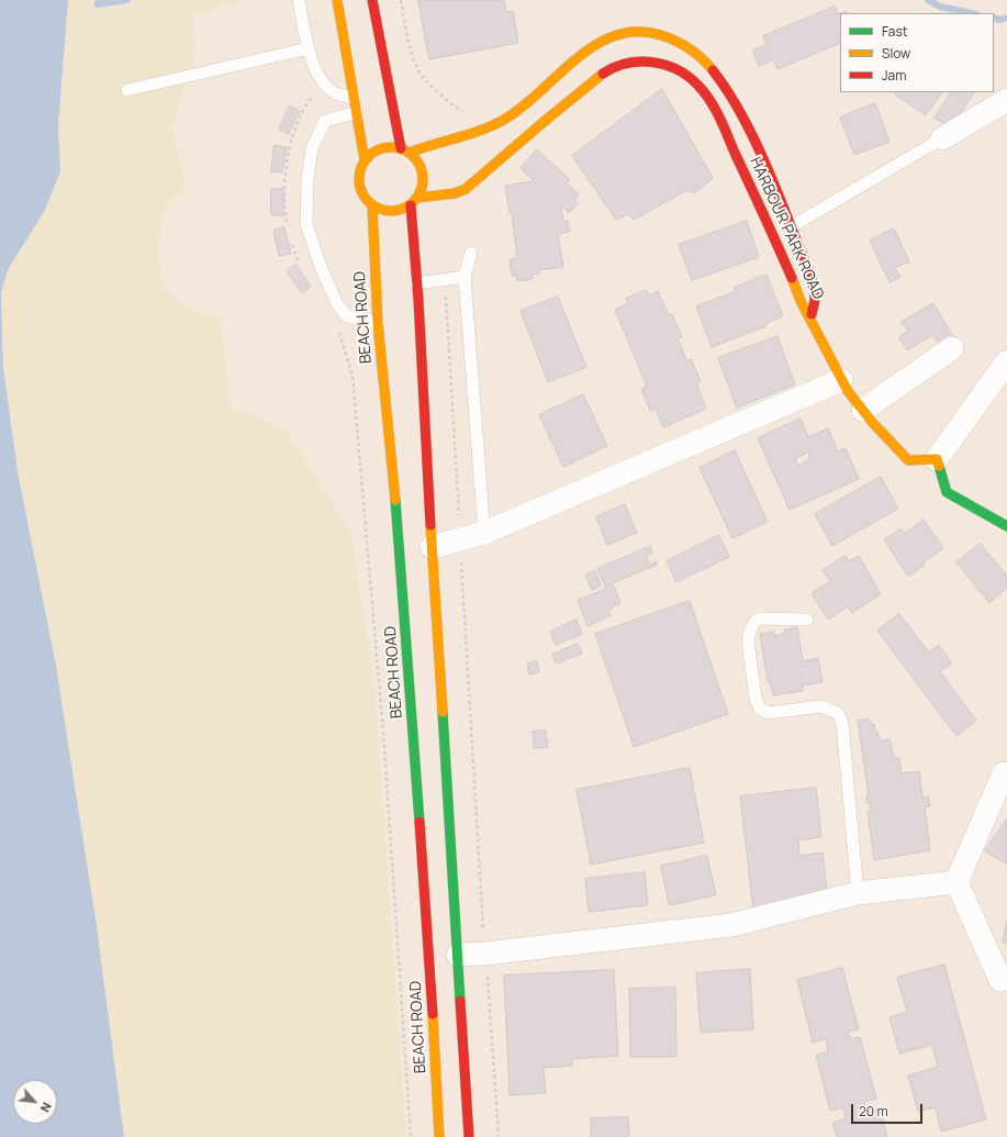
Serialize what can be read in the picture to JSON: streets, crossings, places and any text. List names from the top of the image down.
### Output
{
  "streets": {
    "main road": ["HARBOUR PARK ROAD", "BEACH ROAD"]
  },
  "crossings": [
    ["HARBOUR PARK ROAD", "BEACH ROAD"]
  ],
  "legend": ["Fast", "Slow", "Jam"],
  "scale_bar": "20 m",
  "north": "bottom right"
}
